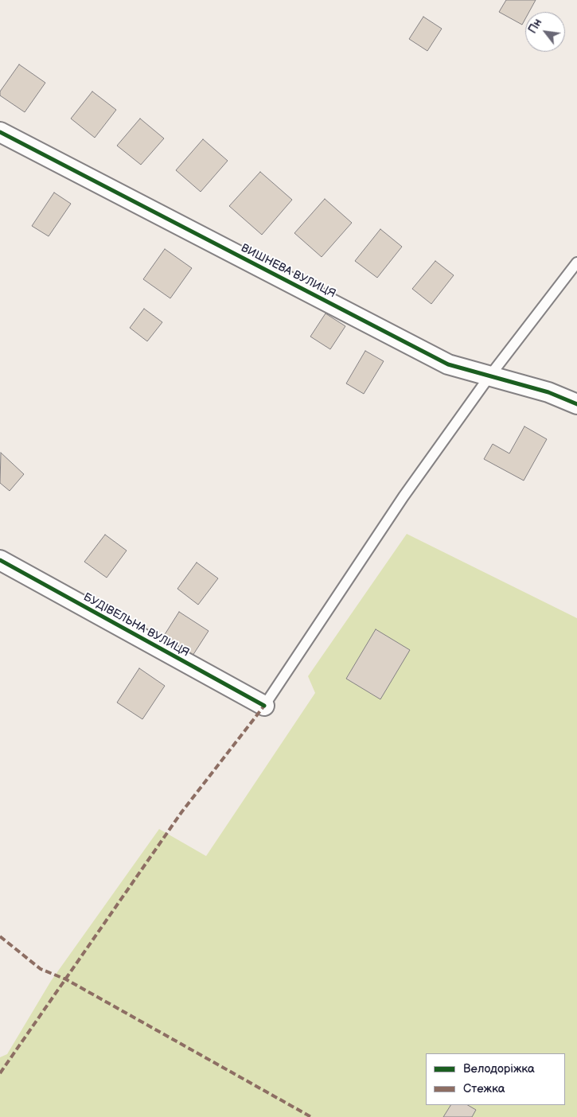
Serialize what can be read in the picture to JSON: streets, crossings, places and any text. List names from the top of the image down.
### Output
{
  "streets": {
    "street": ["ВИШНЕВА ВУЛИЦЯ", "БУДІВЕЛЬНА ВУЛИЦЯ"]
  },
  "legend": ["Велодоріжка", "Стежка"],
  "north": "top left"
}
